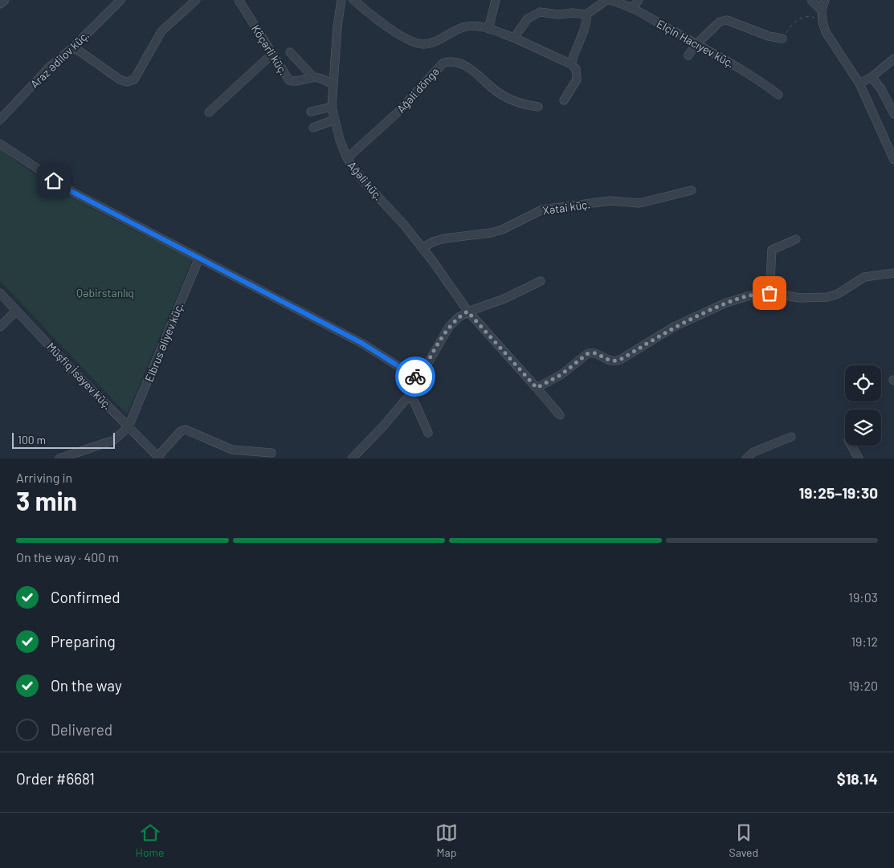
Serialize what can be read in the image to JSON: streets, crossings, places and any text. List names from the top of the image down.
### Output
{
  "streets": {
    "street": [
      "Elçin Hacıyev küç.",
      "Köçərli küç.",
      "Araz Ədilov küç.",
      "Ağəli döngə",
      "Ağəli küç.",
      "Xətai küç.",
      "Elbrus Əliyev küç.",
      "Müşfiq İsayev küç."
    ]
  },
  "crossings": [
    ["Ağəli döngə", "Ağəli küç."],
    ["Ağəli küç.", "Xətai küç."],
    ["Elbrus Əliyev küç.", "Müşfiq İsayev küç."]
  ],
  "parks": ["Qəbirstanlıq"],
  "scale_bar": "100 m",
  "page": {
    "scale": "100 m",
    "heading": ["3 min", "Arriving in", "19:25–19:30"],
    "panel": ["Order #6681", "$18.14"],
    "bar": "On the way · 400 m",
    "list": [
      ["Confirmed", "19:03"],
      ["Preparing", "19:12"],
      ["On the way", "19:20"],
      "Delivered"
    ],
    "tabs": ["Home", "Map", "Saved"]
  }
}
